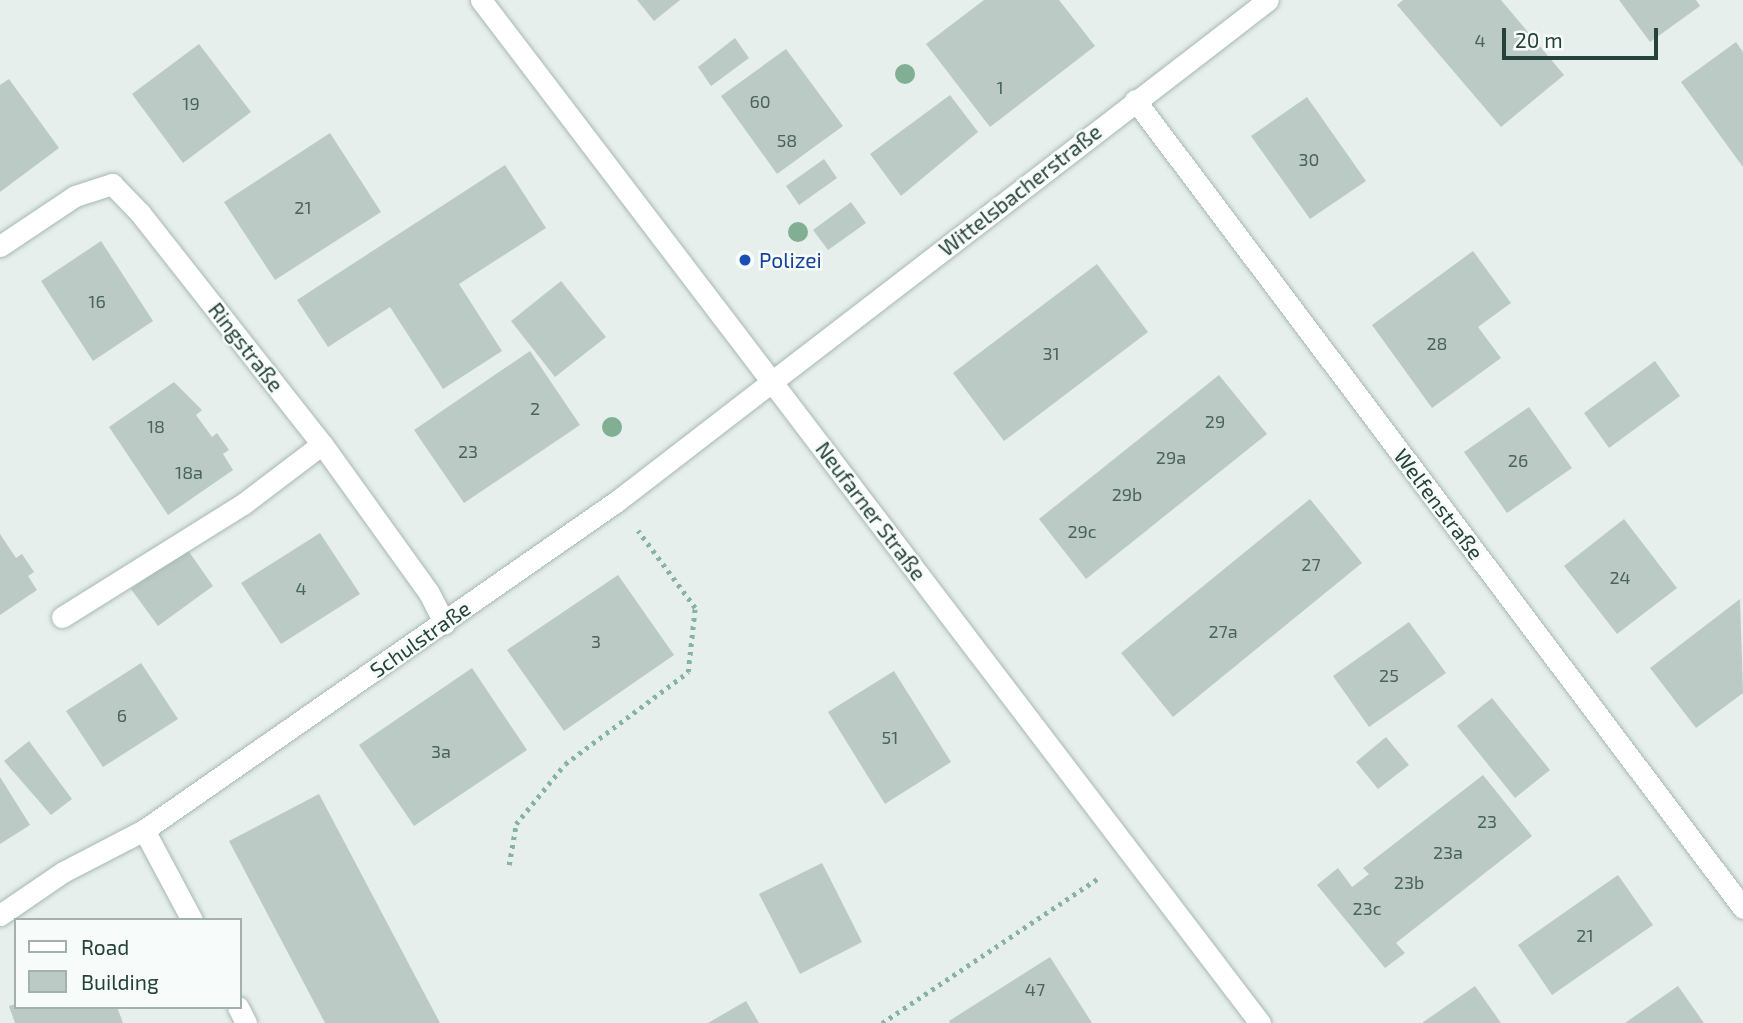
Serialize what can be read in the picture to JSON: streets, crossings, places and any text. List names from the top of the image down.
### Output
{
  "streets": {
    "street": [
      "Wittelsbacherstraße",
      "Ringstraße",
      "Welfenstraße",
      "Neufarner Straße",
      "Schulstraße"
    ]
  },
  "crossings": [
    ["Wittelsbacherstraße", "Welfenstraße"],
    ["Wittelsbacherstraße", "Neufarner Straße"],
    ["Wittelsbacherstraße", "Schulstraße"],
    ["Ringstraße", "Schulstraße"],
    ["Neufarner Straße", "Schulstraße"]
  ],
  "places": ["Polizei"],
  "house_numbers": [
    "4",
    "1",
    "60",
    "19",
    "58",
    "30",
    "21",
    "16",
    "28",
    "31",
    "2",
    "29",
    "18",
    "23",
    "29a",
    "26",
    "18a",
    "29b",
    "29c",
    "27",
    "24",
    "4",
    "27a",
    "3",
    "25",
    "6",
    "51",
    "3a",
    "23",
    "23a",
    "23b",
    "23c",
    "21",
    "47"
  ],
  "legend": ["Road", "Building"],
  "scale_bar": "20 m"
}
